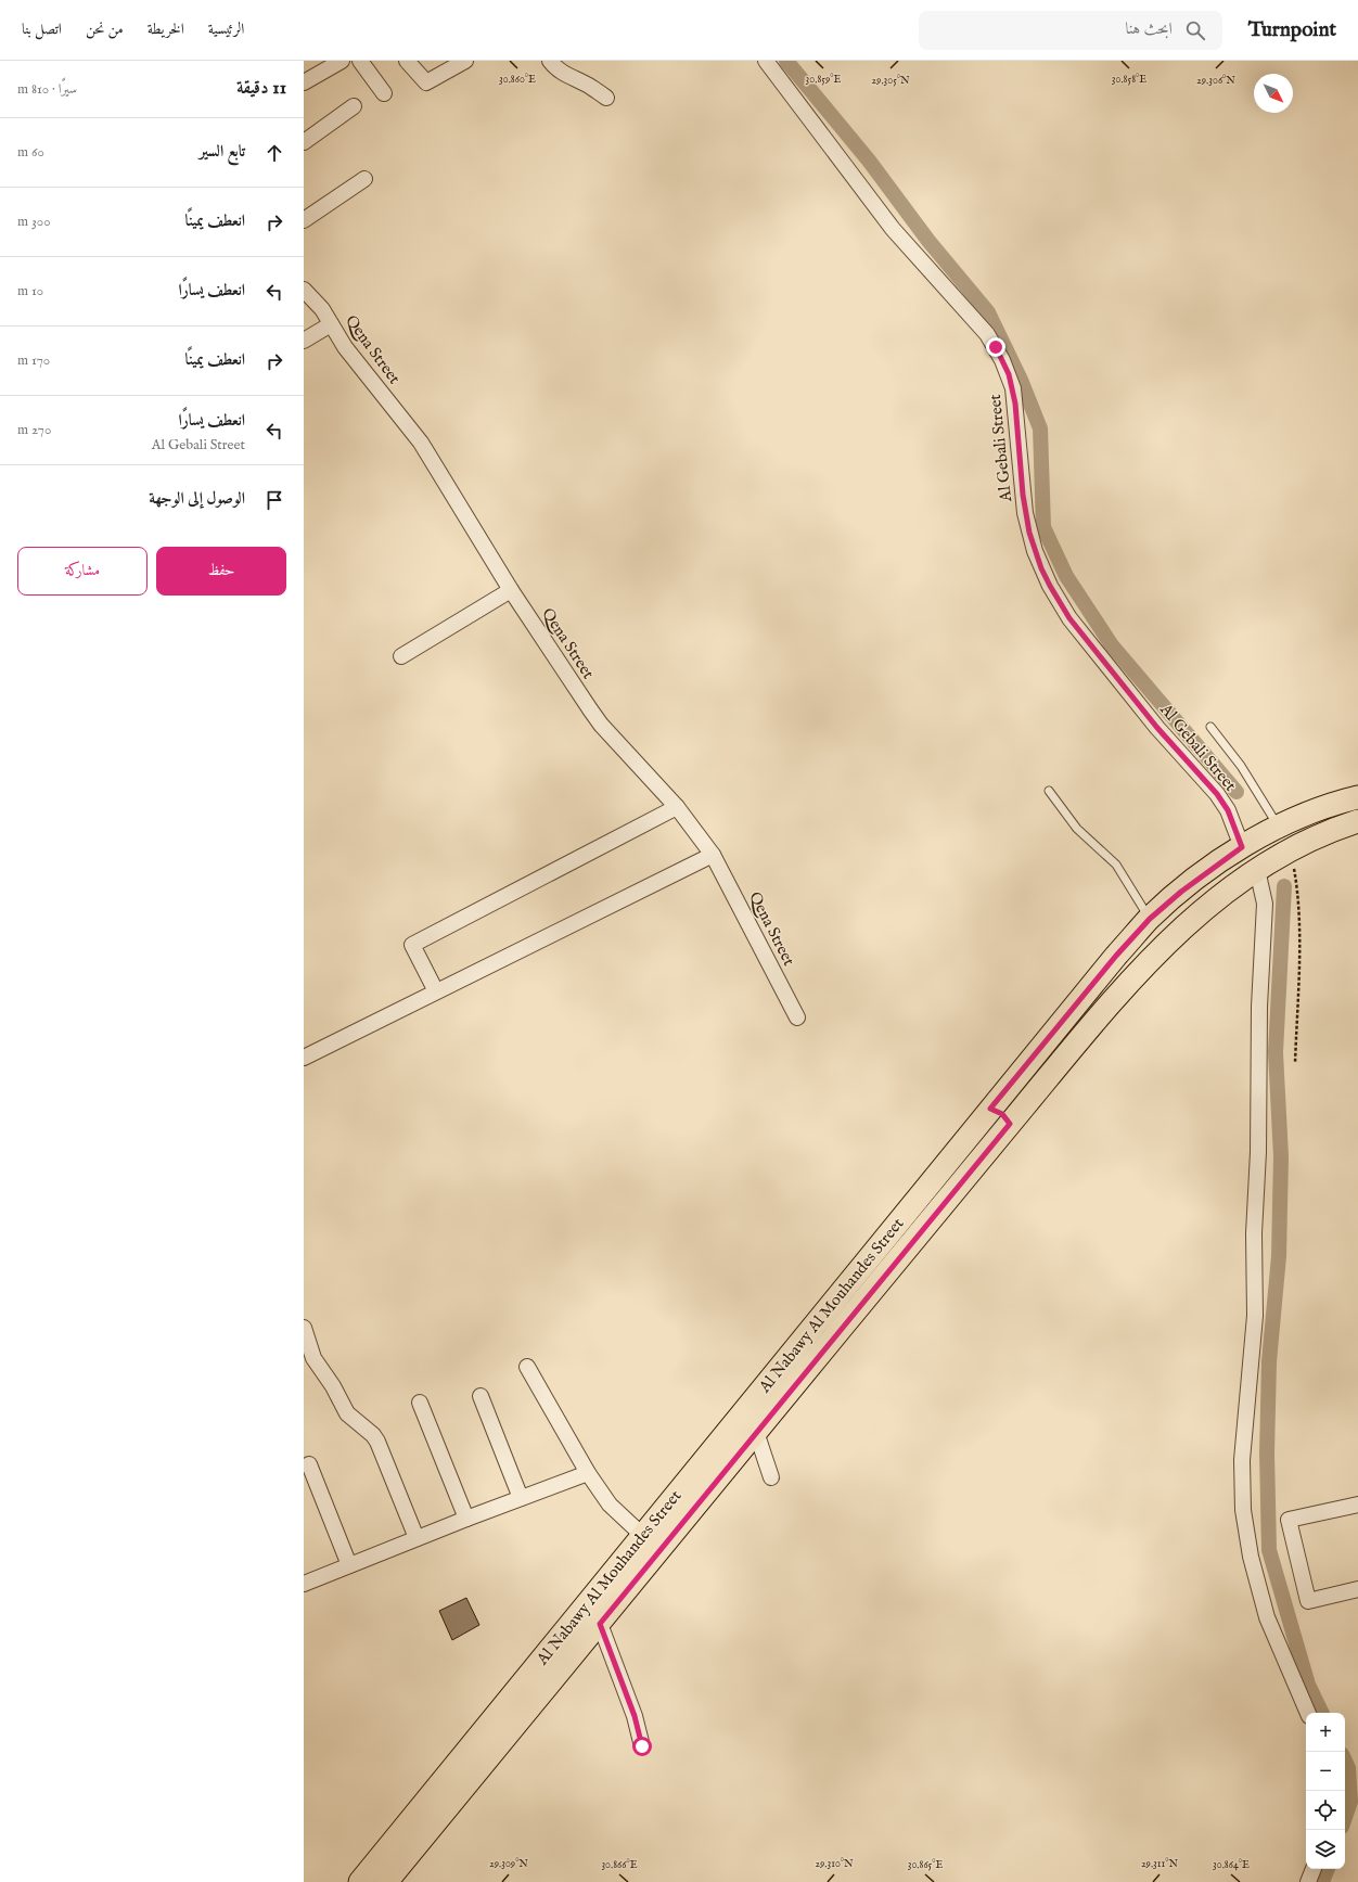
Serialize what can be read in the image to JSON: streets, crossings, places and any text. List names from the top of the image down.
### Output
{
  "streets": {
    "main road": ["Al Nabawy Al Mouhandes Street"],
    "street": ["Qena Street", "Al Gebali Street"]
  },
  "crossings": [
    ["Al Gebali Street", "Al Nabawy Al Mouhandes Street"]
  ],
  "north": "bottom right",
  "page": {
    "header": "Turnpoint",
    "search": "ابحث هنا",
    "nav": [
      "الرئيسية",
      "الخريطة",
      "من نحن",
      "اتصل بنا"
    ],
    "heading": ["11 دقيقة", "سيرًا · 810 m"],
    "list": [
      ["تابع السير", "60 m"],
      ["انعطف يمينًا", "300 m"],
      ["انعطف يسارًا", "10 m"],
      ["انعطف يمينًا", "170 m"],
      ["انعطف يسارًا", "Al Gebali Street", "270 m"],
      "الوصول إلى الوجهة"
    ],
    "buttons": ["حفظ", "مشاركة"],
    "map_buttons": ["+", "−"]
  },
  "coordinates": [
    "30.860°E",
    "30.859°E",
    "30.858°E",
    "29.305°N",
    "29.306°N",
    "29.309°N",
    "29.310°N",
    "29.311°N",
    "30.866°E",
    "30.865°E",
    "30.864°E"
  ]
}
